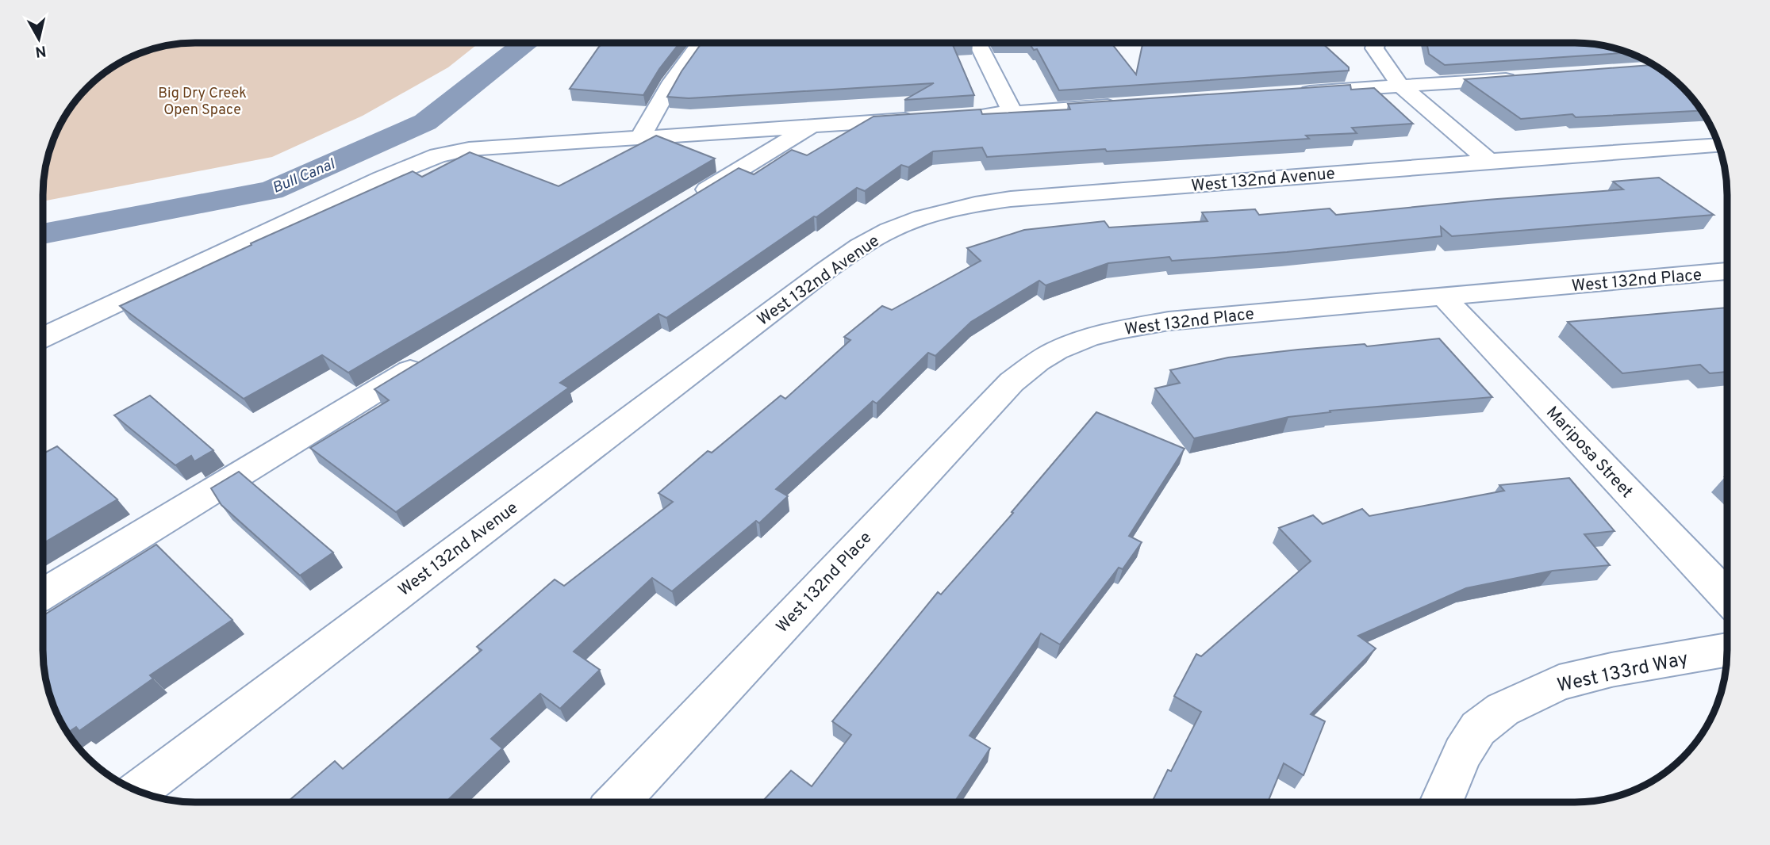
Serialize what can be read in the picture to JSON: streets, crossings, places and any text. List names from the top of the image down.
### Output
{
  "streets": {
    "street": [
      "West 132nd Avenue",
      "West 132nd Place",
      "Mariposa Street",
      "West 133rd Way"
    ]
  },
  "crossings": [
    ["West 132nd Place", "Mariposa Street"]
  ],
  "water": ["Bull Canal"],
  "parks": ["Big Dry Creek Open Space"],
  "north": "bottom"
}
